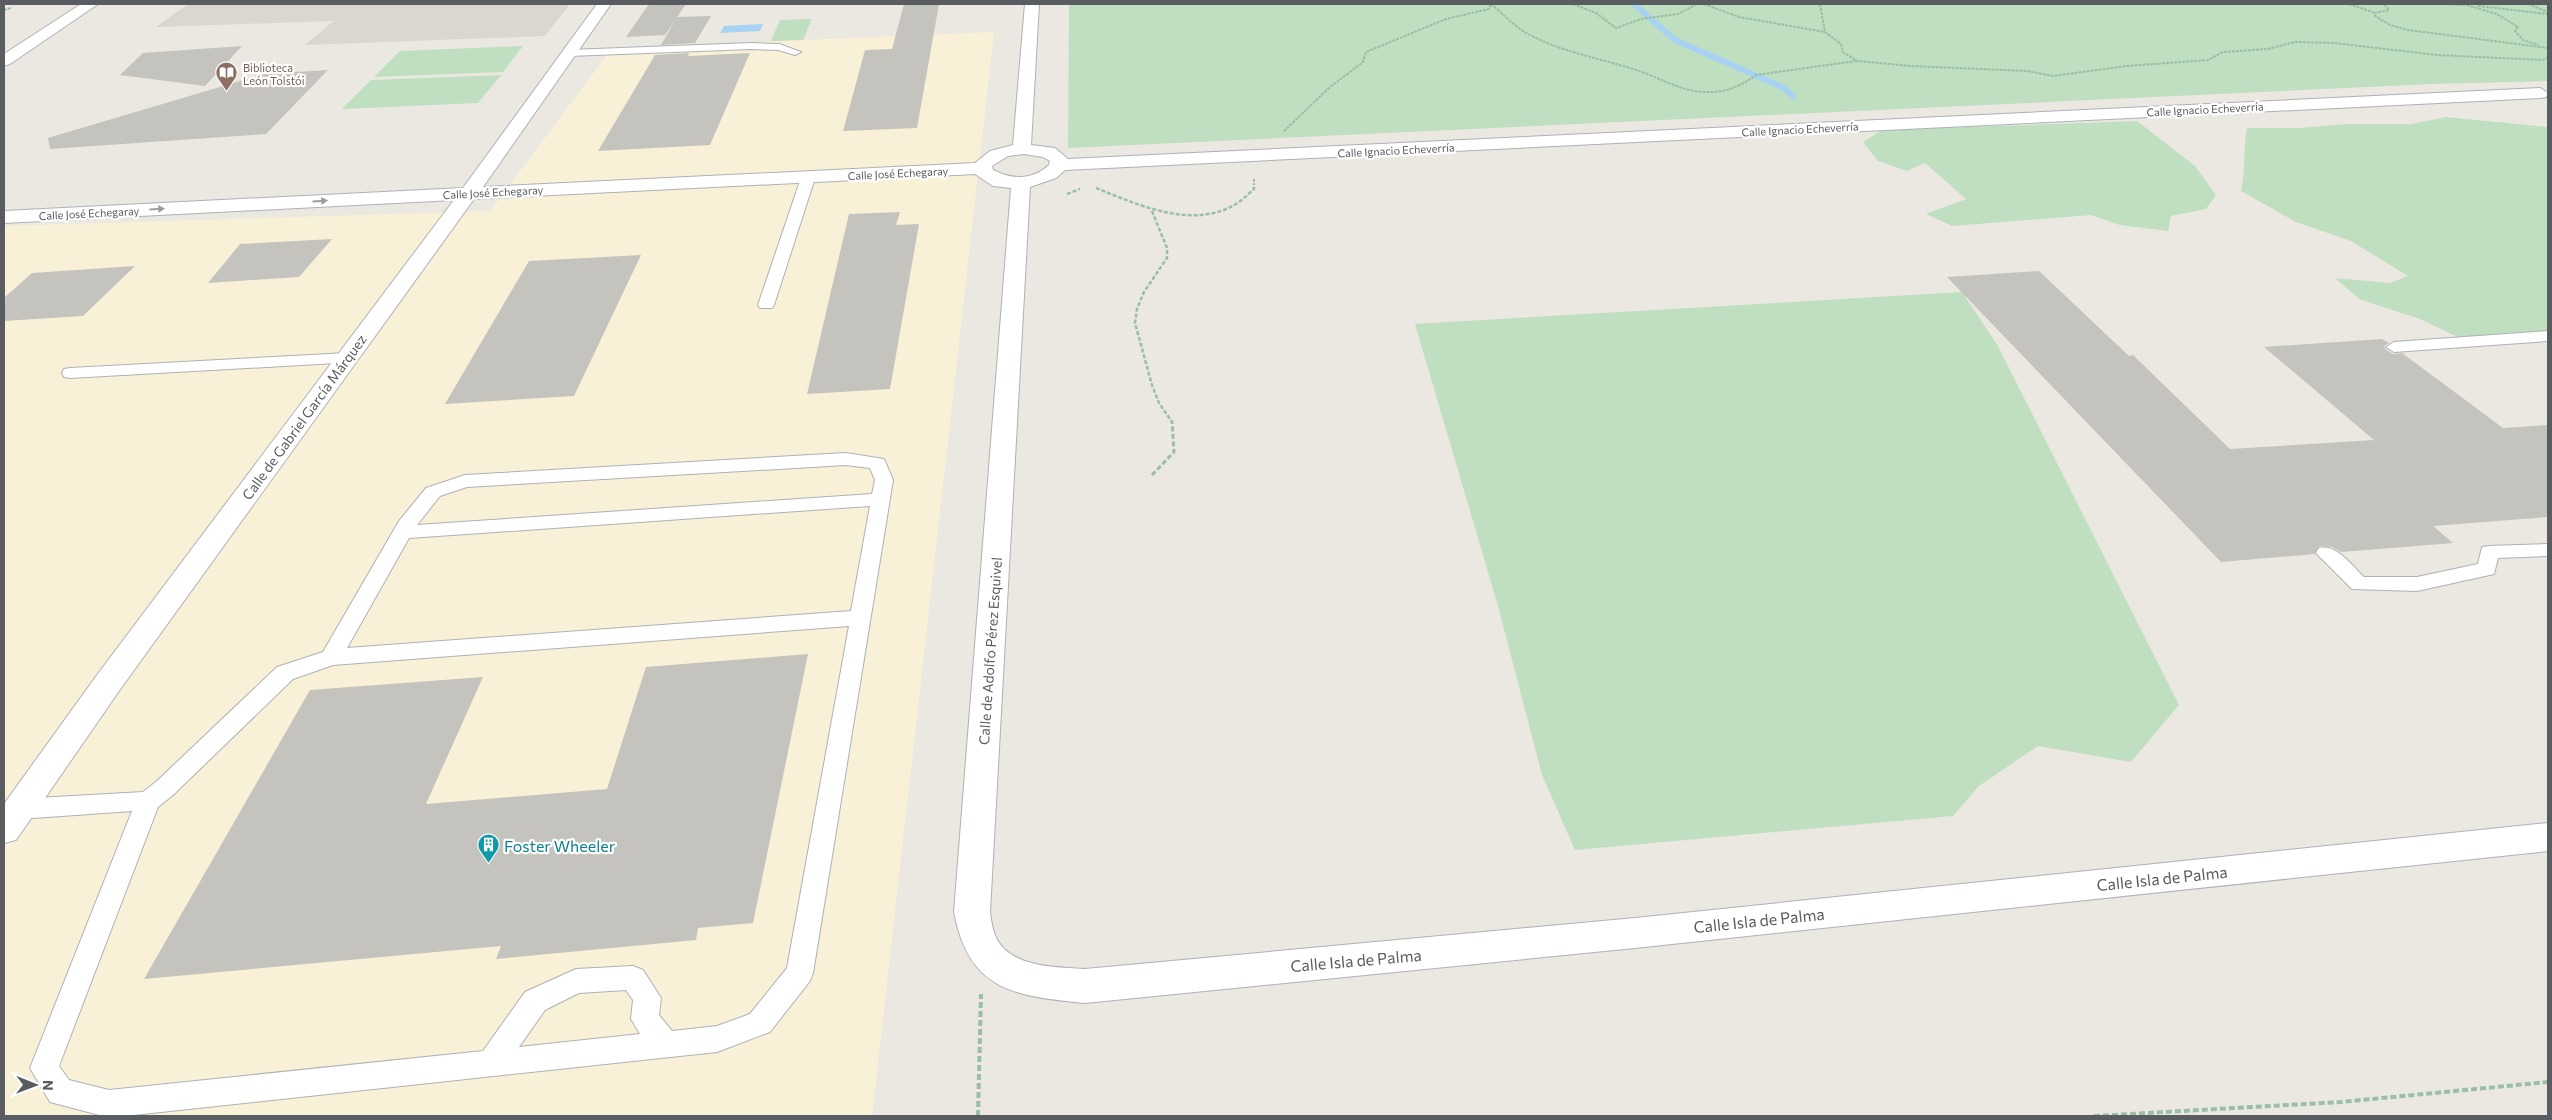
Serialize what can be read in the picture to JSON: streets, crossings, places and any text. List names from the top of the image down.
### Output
{
  "streets": {
    "street": [
      "Calle Ignacio Echeverría",
      "Calle José Echegaray",
      "Calle de Gabriel García Márquez",
      "Calle de Adolfo Pérez Esquivel",
      "Calle Isla de Palma"
    ]
  },
  "crossings": [
    ["Calle José Echegaray", "Calle de Gabriel García Márquez"],
    ["Calle de Adolfo Pérez Esquivel", "Calle Isla de Palma"]
  ],
  "one_way": ["Calle José Echegaray"],
  "places": {
    "library": ["Biblioteca León Tolstói"],
    "building": ["Foster Wheeler"]
  },
  "north": "right"
}
